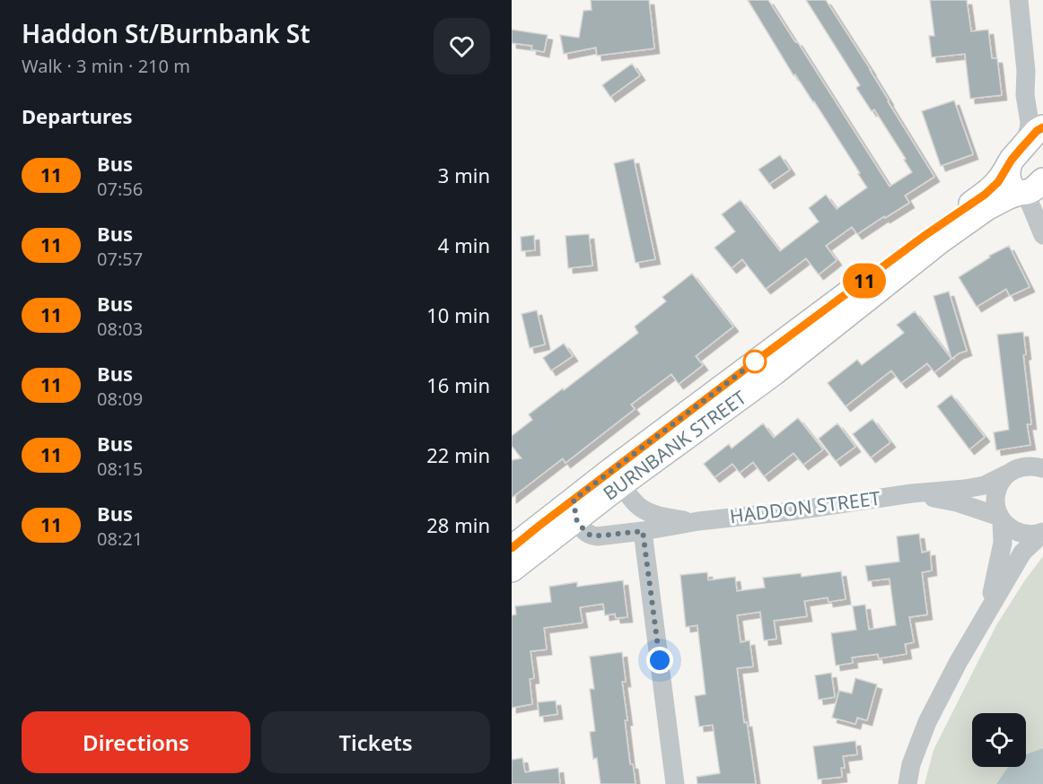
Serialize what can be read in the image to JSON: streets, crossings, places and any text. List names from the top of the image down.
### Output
{
  "streets": {
    "main road": ["BURNBANK STREET"],
    "street": ["HADDON STREET"]
  },
  "crossings": [
    ["BURNBANK STREET", "HADDON STREET"]
  ],
  "lines": ["bus line 11"],
  "page": {
    "heading": [
      ["Haddon St/Burnbank St", "Walk · 3 min · 210 m"],
      "Departures"
    ],
    "on_map": "11",
    "list": [
      {
        "mark": "11",
        "name": "Bus",
        "note": "07:56",
        "value": "3 min"
      },
      {
        "mark": "11",
        "name": "Bus",
        "note": "07:57",
        "value": "4 min"
      },
      {
        "mark": "11",
        "name": "Bus",
        "note": "08:03",
        "value": "10 min"
      },
      {
        "mark": "11",
        "name": "Bus",
        "note": "08:09",
        "value": "16 min"
      },
      {
        "mark": "11",
        "name": "Bus",
        "note": "08:15",
        "value": "22 min"
      },
      {
        "mark": "11",
        "name": "Bus",
        "note": "08:21",
        "value": "28 min"
      }
    ],
    "buttons": ["Directions", "Tickets"]
  }
}
